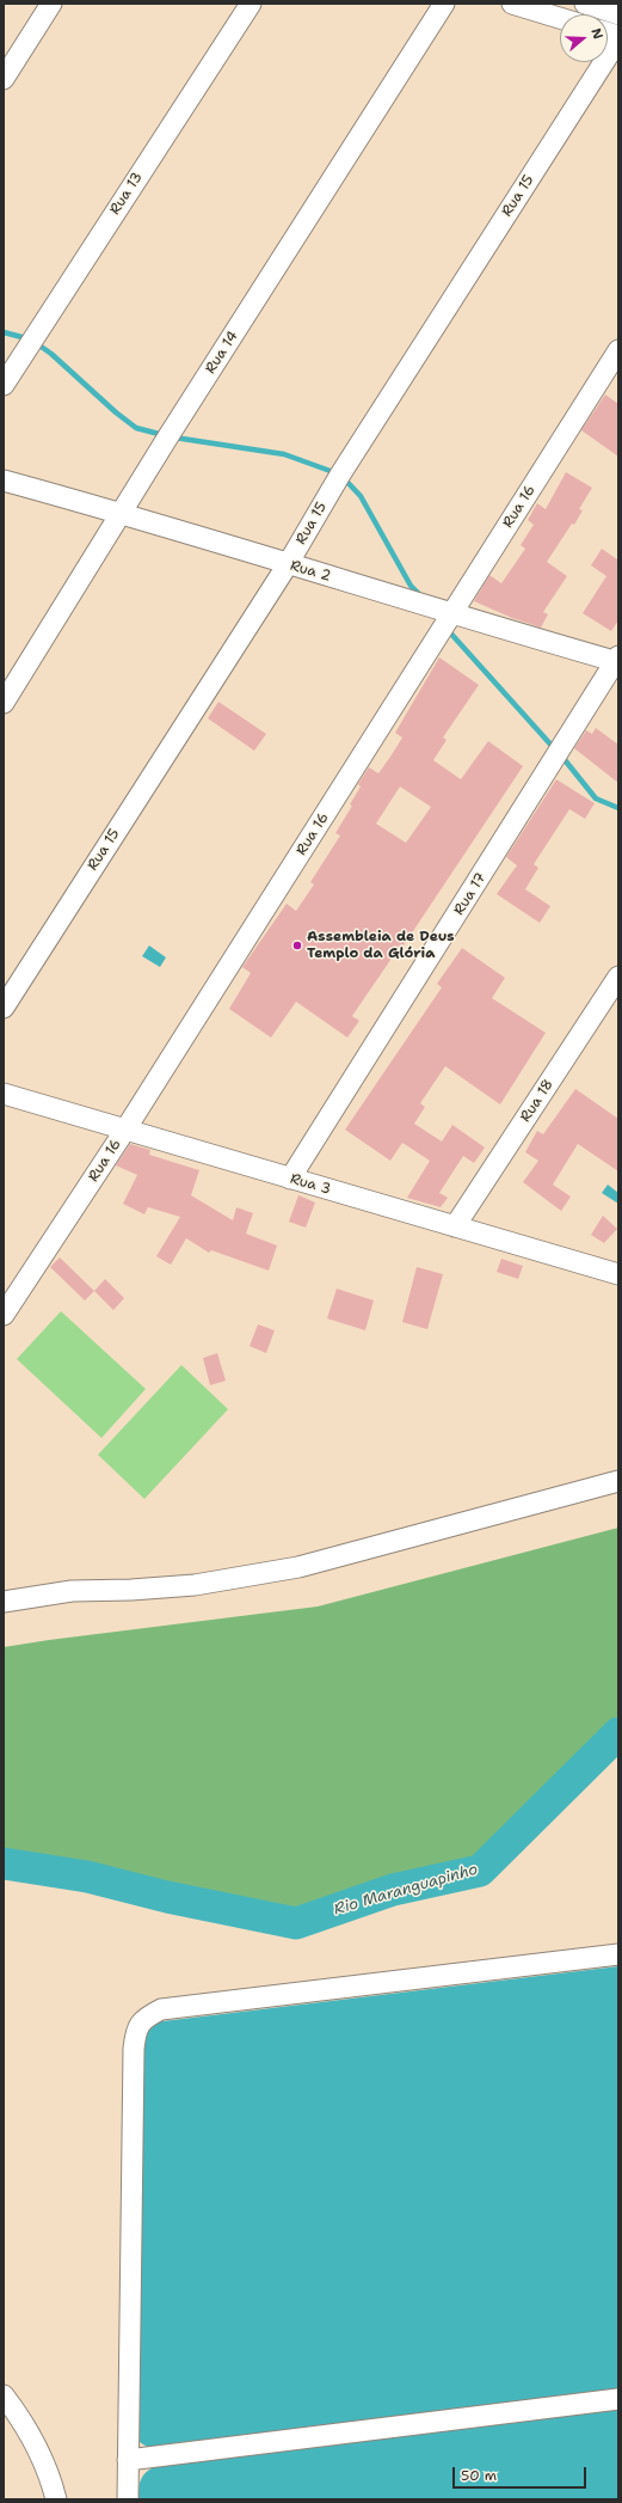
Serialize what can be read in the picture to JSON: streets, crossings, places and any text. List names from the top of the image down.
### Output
{
  "streets": {
    "street": [
      "Rua 13",
      "Rua 15",
      "Rua 14",
      "Rua 16",
      "Rua 2",
      "Rua 17",
      "Rua 18",
      "Rua 3"
    ]
  },
  "crossings": [
    ["Rua 15", "Rua 2"],
    ["Rua 14", "Rua 2"],
    ["Rua 16", "Rua 2"],
    ["Rua 16", "Rua 3"],
    ["Rua 2", "Rua 17"],
    ["Rua 17", "Rua 3"],
    ["Rua 18", "Rua 3"]
  ],
  "water": ["Rio Maranguapinho"],
  "places": ["Assembleia de Deus Templo da Glória"],
  "scale_bar": "50 m",
  "north": "right"
}
